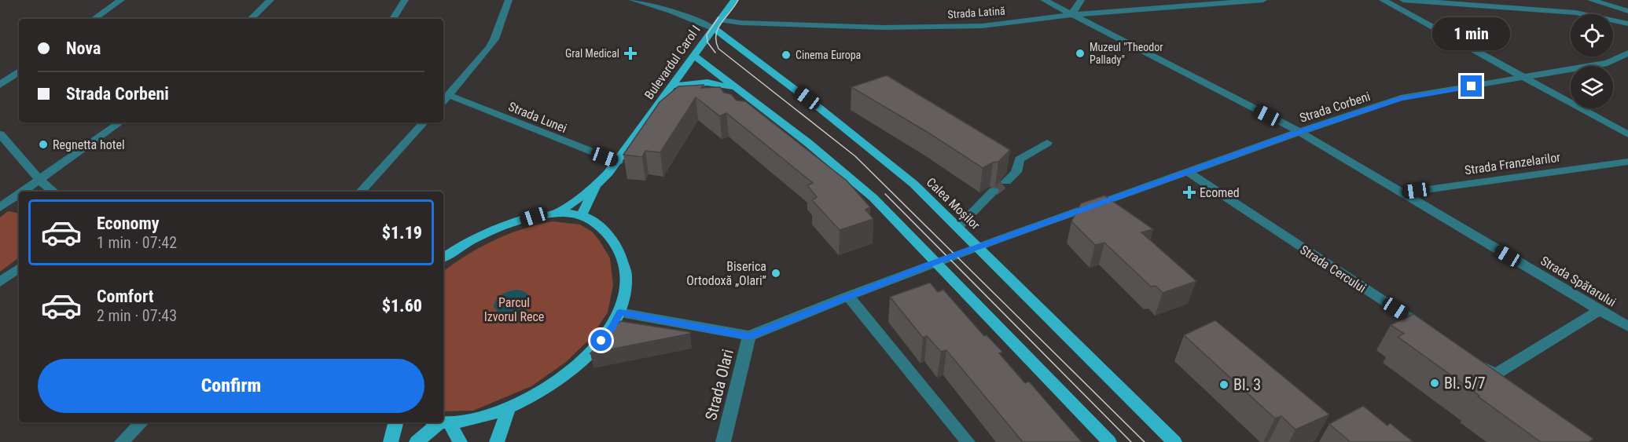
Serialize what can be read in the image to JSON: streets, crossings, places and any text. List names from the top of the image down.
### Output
{
  "streets": {
    "main road": ["Bulevardul Carol I", "Calea Moșilor"],
    "street": [
      "Strada Latină",
      "Strada Corbeni",
      "Strada Lunei",
      "Strada Franzelarilor",
      "Strada Cercului",
      "Strada Spătarului",
      "Strada Olari"
    ]
  },
  "crossings": [
    ["Strada Latină", "Bulevardul Carol I"],
    ["Strada Latină", "Strada Spătarului"],
    ["Bulevardul Carol I", "Strada Lunei"],
    ["Bulevardul Carol I", "Calea Moșilor"],
    ["Strada Corbeni", "Calea Moșilor"],
    ["Strada Corbeni", "Strada Cercului"],
    ["Strada Corbeni", "Strada Spătarului"],
    ["Strada Franzelarilor", "Strada Spătarului"]
  ],
  "parks": ["Parcul Izvorul Rece"],
  "places": {
    "health": ["Gral Medical", "Ecomed"],
    "other": [
      "Muzeul \"Theodor Pallady\"",
      "Cinema Europa",
      "Regnetta hotel",
      "Biserica Ortodoxă „Olari”",
      "Bl. 5/7",
      "Bl. 3"
    ]
  },
  "page": {
    "bubble": "1 min",
    "banner": ["Nova", "Strada Corbeni"],
    "list": [
      {
        "name": "Economy",
        "note": "1 min · 07:42",
        "value": "$1.19"
      },
      {
        "name": "Comfort",
        "note": "2 min · 07:43",
        "value": "$1.60"
      }
    ],
    "buttons": "Confirm"
  }
}
